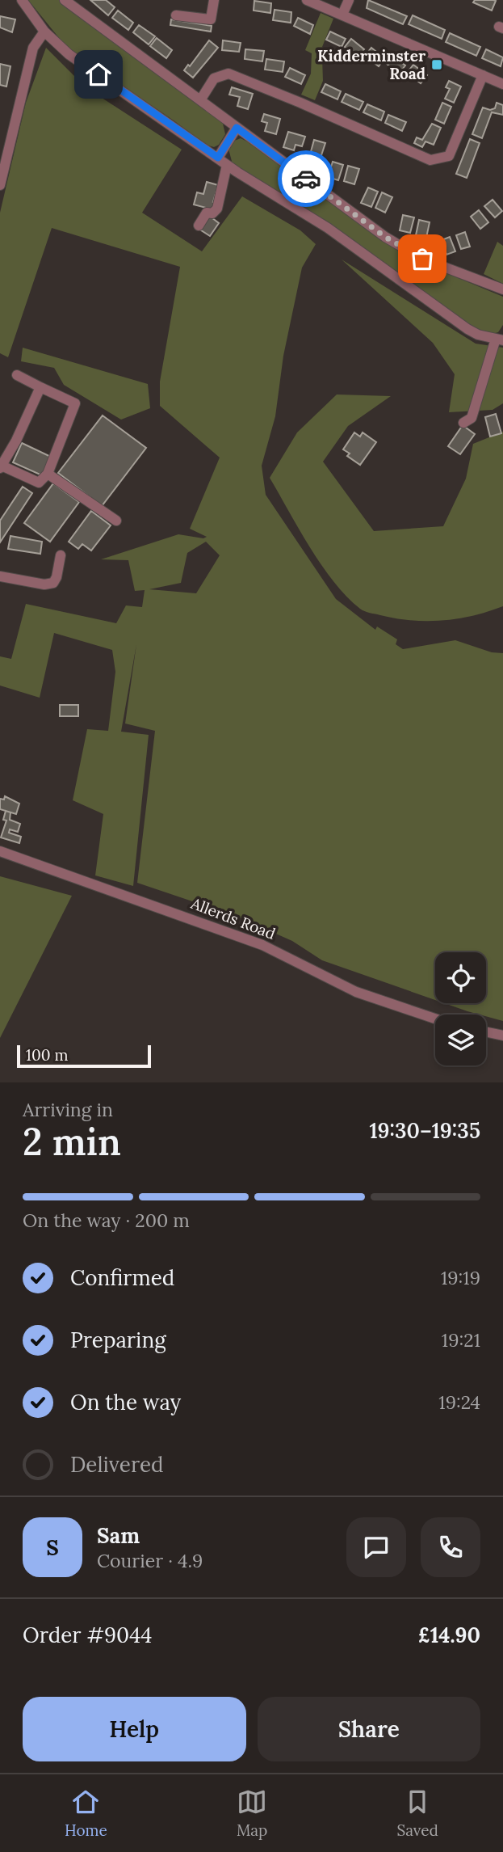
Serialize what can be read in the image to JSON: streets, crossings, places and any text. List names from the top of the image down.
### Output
{
  "streets": {
    "street": ["Allerds Road"]
  },
  "places": {
    "transit": ["Kidderminster Road"]
  },
  "scale_bar": "100 m",
  "page": {
    "scale": "100 m",
    "heading": ["2 min", "Arriving in", "19:30–19:35"],
    "panel": [
      "Sam",
      "Courier · 4.9",
      "Order #9044",
      "£14.90"
    ],
    "bar": "On the way · 200 m",
    "list": [
      ["Confirmed", "19:19"],
      ["Preparing", "19:21"],
      ["On the way", "19:24"],
      "Delivered"
    ],
    "round": "S",
    "buttons": ["Help", "Share"],
    "tabs": ["Home", "Map", "Saved"]
  }
}
